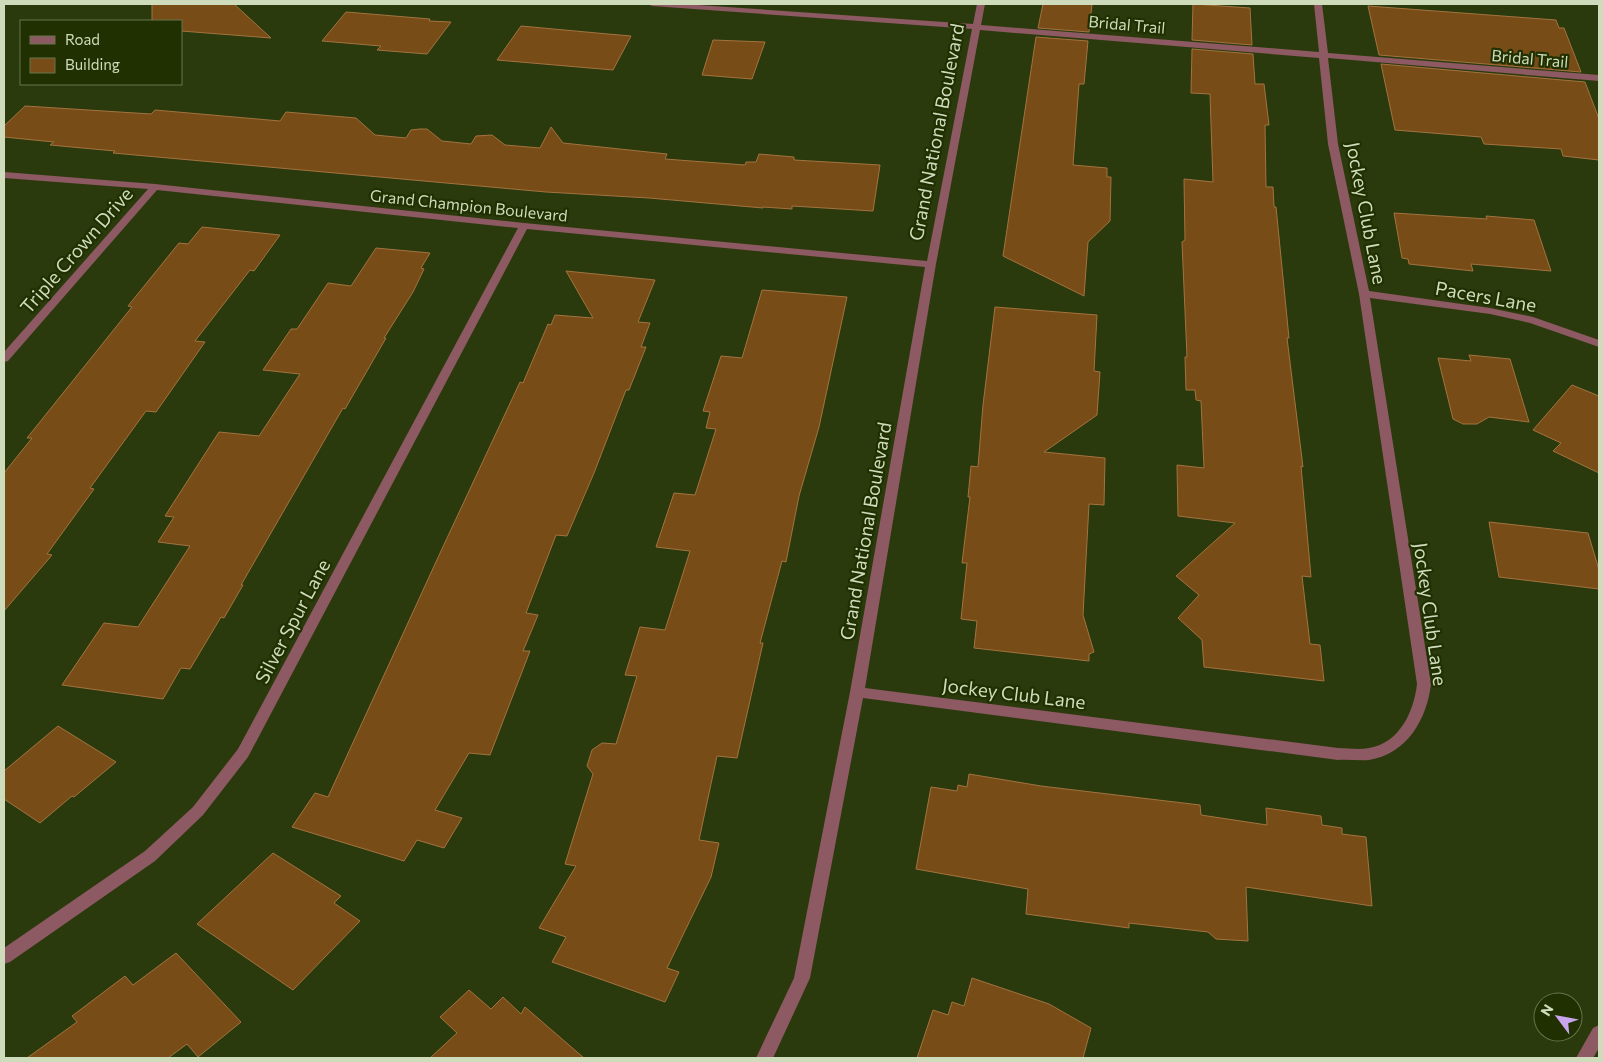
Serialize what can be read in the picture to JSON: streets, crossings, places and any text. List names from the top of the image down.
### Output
{
  "streets": {
    "street": [
      "Bridal Trail",
      "Grand National Boulevard",
      "Grand Champion Boulevard",
      "Jockey Club Lane",
      "Triple Crown Drive",
      "Pacers Lane",
      "Silver Spur Lane"
    ]
  },
  "crossings": [
    ["Bridal Trail", "Grand National Boulevard"],
    ["Bridal Trail", "Jockey Club Lane"],
    ["Grand National Boulevard", "Grand Champion Boulevard"],
    ["Grand National Boulevard", "Jockey Club Lane"],
    ["Grand Champion Boulevard", "Triple Crown Drive"],
    ["Grand Champion Boulevard", "Silver Spur Lane"],
    ["Jockey Club Lane", "Pacers Lane"]
  ],
  "legend": ["Road", "Building"],
  "north": "top left"
}
